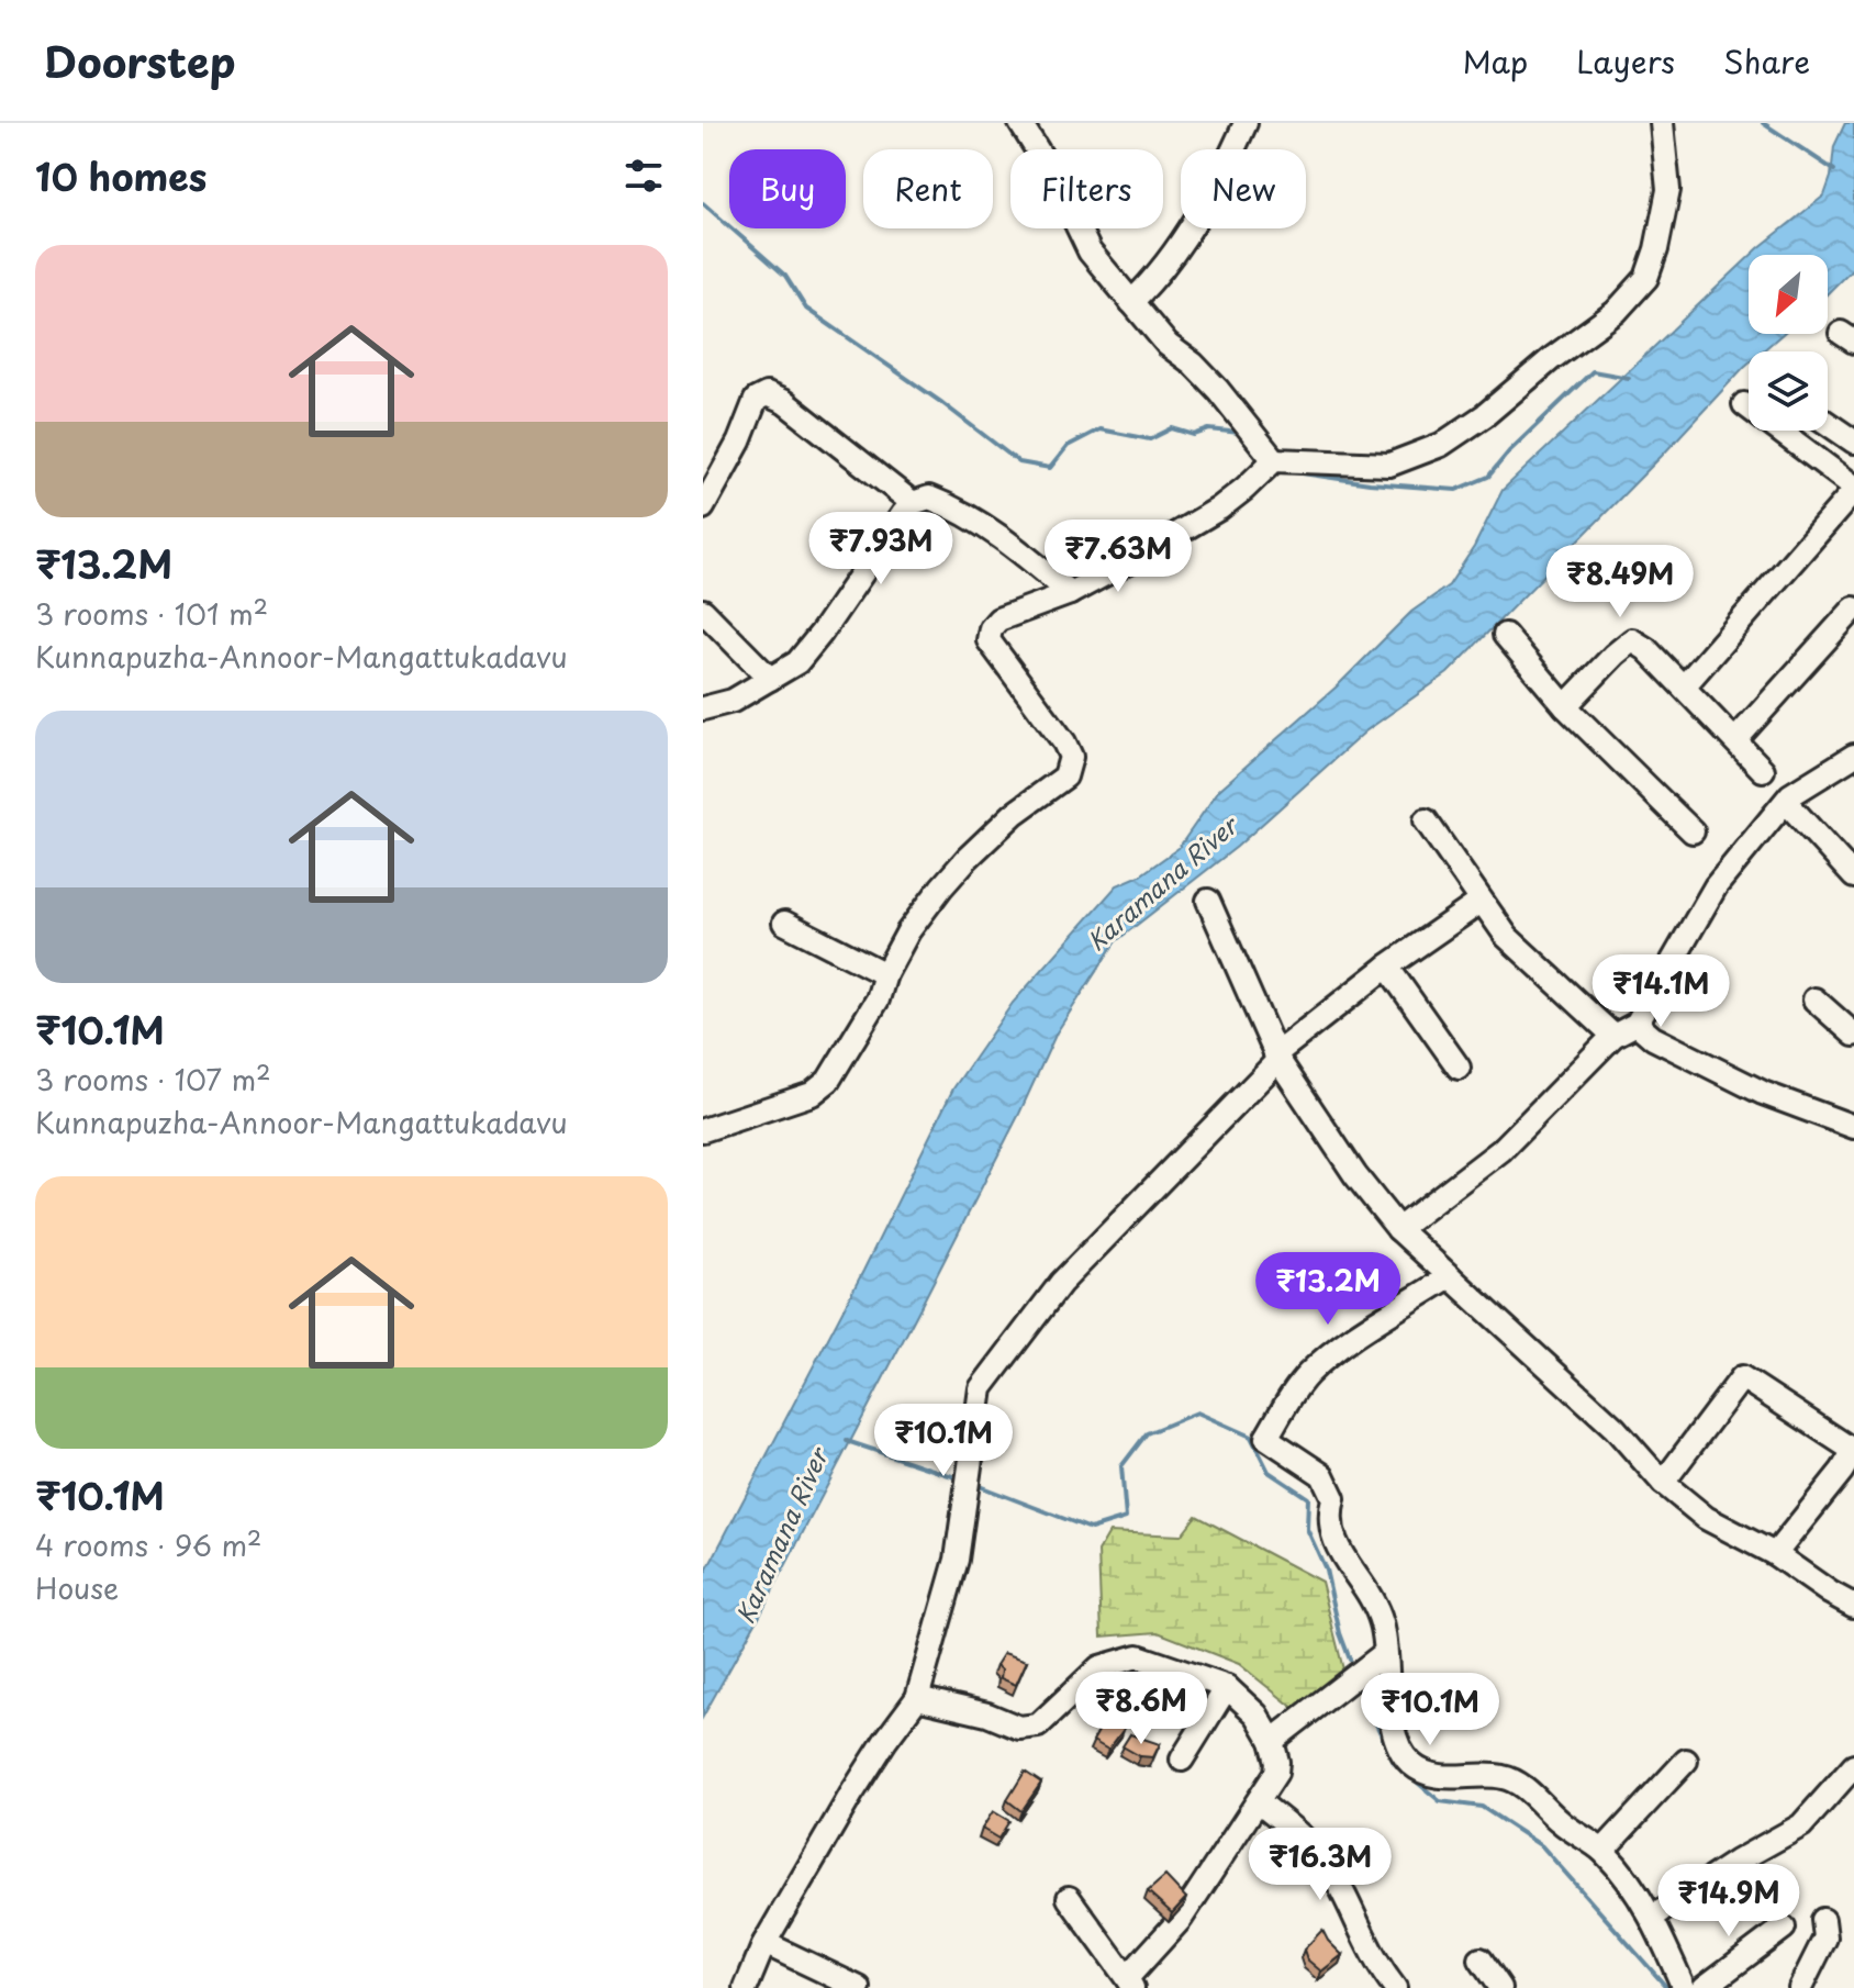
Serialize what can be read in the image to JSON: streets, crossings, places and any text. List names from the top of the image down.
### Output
{
  "water": ["Karamana River"],
  "north": "bottom left",
  "page": {
    "header": "Doorstep",
    "nav": ["Map", "Layers", "Share"],
    "heading": "10 homes",
    "chip": [
      "Buy",
      "Rent",
      "Filters",
      "New"
    ],
    "list": [
      {
        "name": "₹13.2M",
        "note": "3 rooms · 101 m² · Kunnapuzha-Annoor-Mangattukadavu"
      },
      {
        "name": "₹10.1M",
        "note": "3 rooms · 107 m² · Kunnapuzha-Annoor-Mangattukadavu"
      },
      {
        "name": "₹10.1M",
        "note": "4 rooms · 96 m² · House"
      }
    ],
    "price": [
      "₹7.93M",
      "₹7.63M",
      "₹8.49M",
      "₹14.1M",
      "₹13.2M",
      "₹10.1M",
      "₹8.6M",
      "₹10.1M",
      "₹16.3M",
      "₹14.9M"
    ]
  }
}
